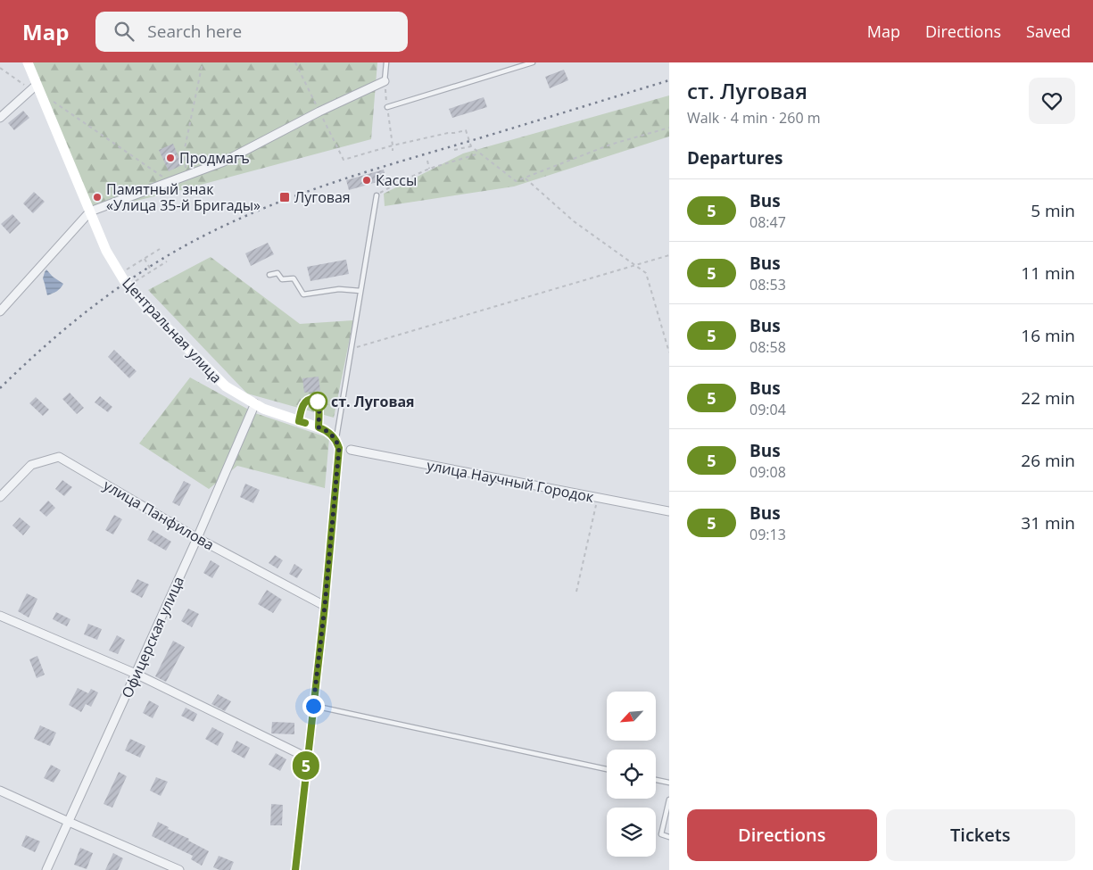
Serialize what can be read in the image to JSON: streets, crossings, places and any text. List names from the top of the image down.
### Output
{
  "streets": {
    "street": [
      "Центральная улица",
      "улица Научный Городок",
      "улица Панфилова",
      "Офицерская улица"
    ]
  },
  "crossings": [
    ["Центральная улица", "Офицерская улица"],
    ["улица Панфилова", "Офицерская улица"]
  ],
  "places": {
    "other": [
      "Продмагъ",
      "Кассы",
      "Памятный знак «Улица 35-й Бригады»",
      "ст. Луговая"
    ],
    "transit": ["Луговая"]
  },
  "lines": ["bus line 5"],
  "north": "bottom left",
  "page": {
    "header": "Map",
    "search": "Search here",
    "nav": ["Map", "Directions", "Saved"],
    "on_map": "5",
    "heading": [
      ["ст. Луговая", "Walk · 4 min · 260 m"],
      "Departures"
    ],
    "list": [
      {
        "mark": "5",
        "name": "Bus",
        "note": "08:47",
        "value": "5 min"
      },
      {
        "mark": "5",
        "name": "Bus",
        "note": "08:53",
        "value": "11 min"
      },
      {
        "mark": "5",
        "name": "Bus",
        "note": "08:58",
        "value": "16 min"
      },
      {
        "mark": "5",
        "name": "Bus",
        "note": "09:04",
        "value": "22 min"
      },
      {
        "mark": "5",
        "name": "Bus",
        "note": "09:08",
        "value": "26 min"
      },
      {
        "mark": "5",
        "name": "Bus",
        "note": "09:13",
        "value": "31 min"
      }
    ],
    "buttons": ["Directions", "Tickets"]
  }
}
